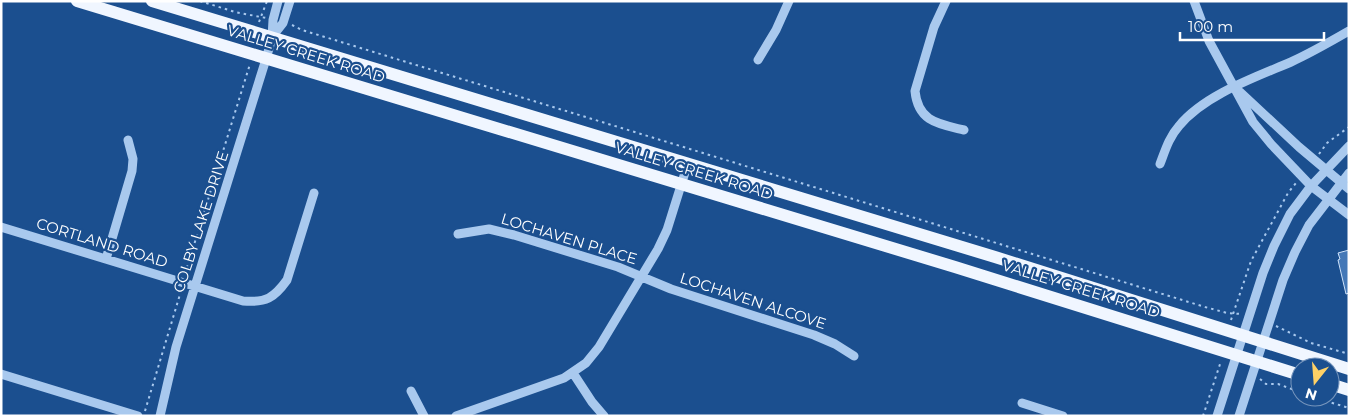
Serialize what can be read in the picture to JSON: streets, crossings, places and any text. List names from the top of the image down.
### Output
{
  "streets": {
    "main road": ["VALLEY CREEK ROAD"],
    "street": [
      "COLBY LAKE DRIVE",
      "LOCHAVEN PLACE",
      "CORTLAND ROAD",
      "LOCHAVEN ALCOVE"
    ]
  },
  "crossings": [
    ["VALLEY CREEK ROAD", "COLBY LAKE DRIVE"],
    ["COLBY LAKE DRIVE", "CORTLAND ROAD"],
    ["LOCHAVEN PLACE", "LOCHAVEN ALCOVE"]
  ],
  "scale_bar": "100 m",
  "north": "bottom"
}
